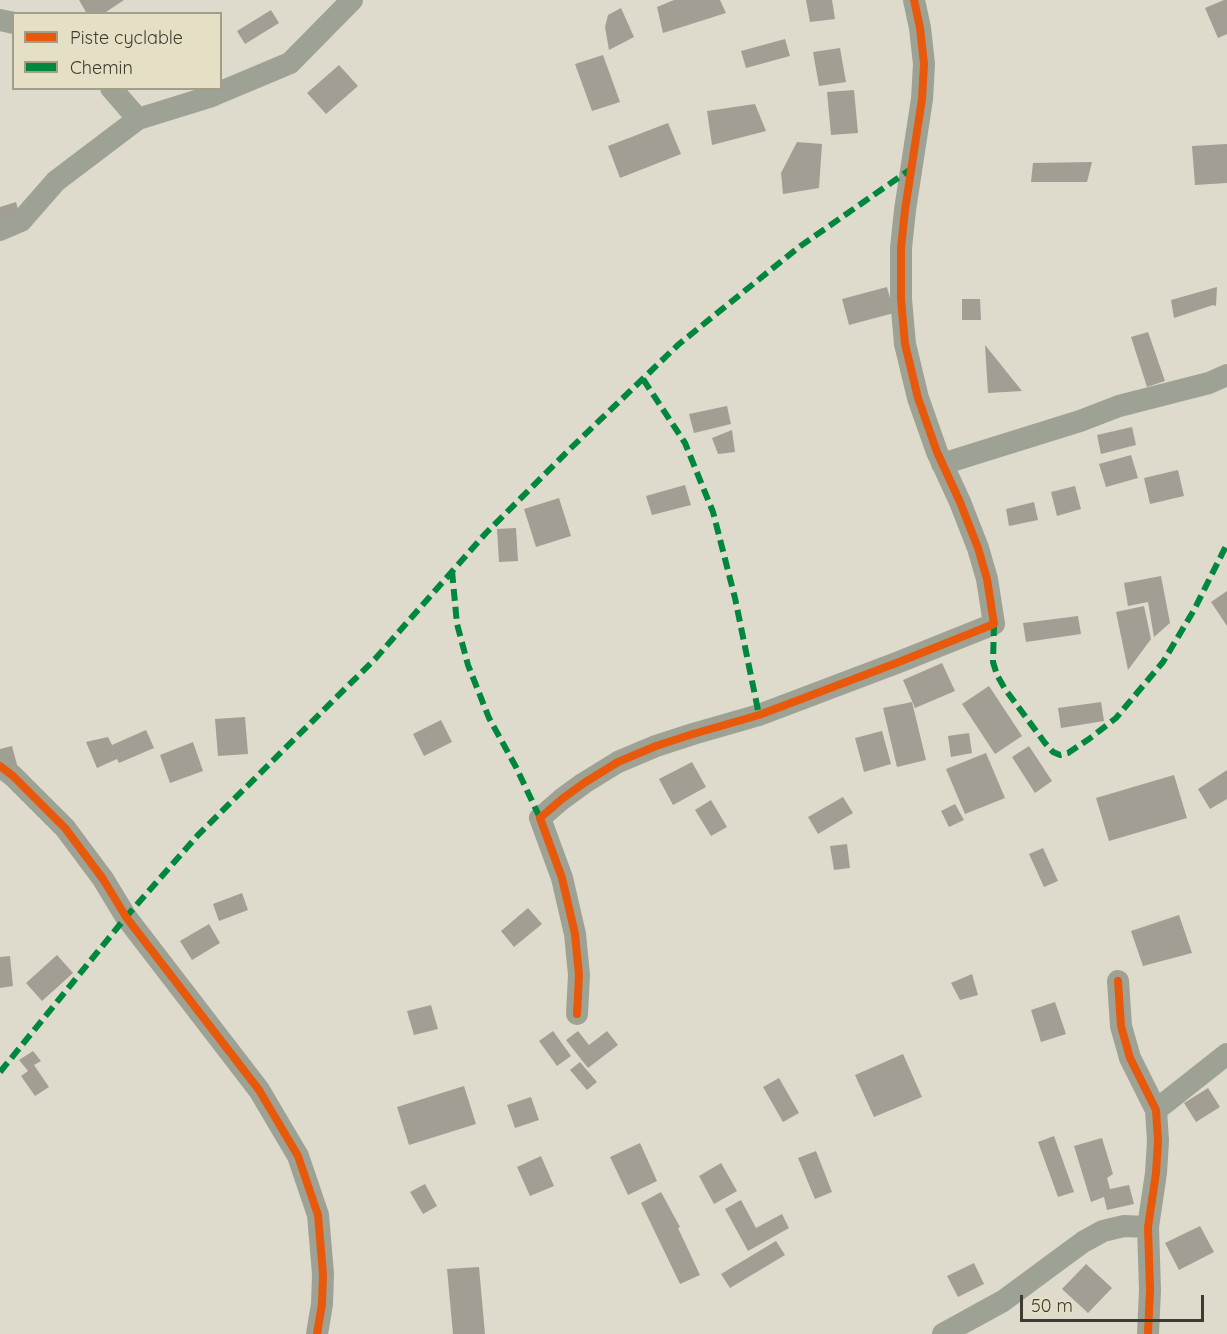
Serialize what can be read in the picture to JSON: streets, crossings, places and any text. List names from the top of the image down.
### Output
{
  "legend": ["Piste cyclable", "Chemin"],
  "scale_bar": "50 m"
}
